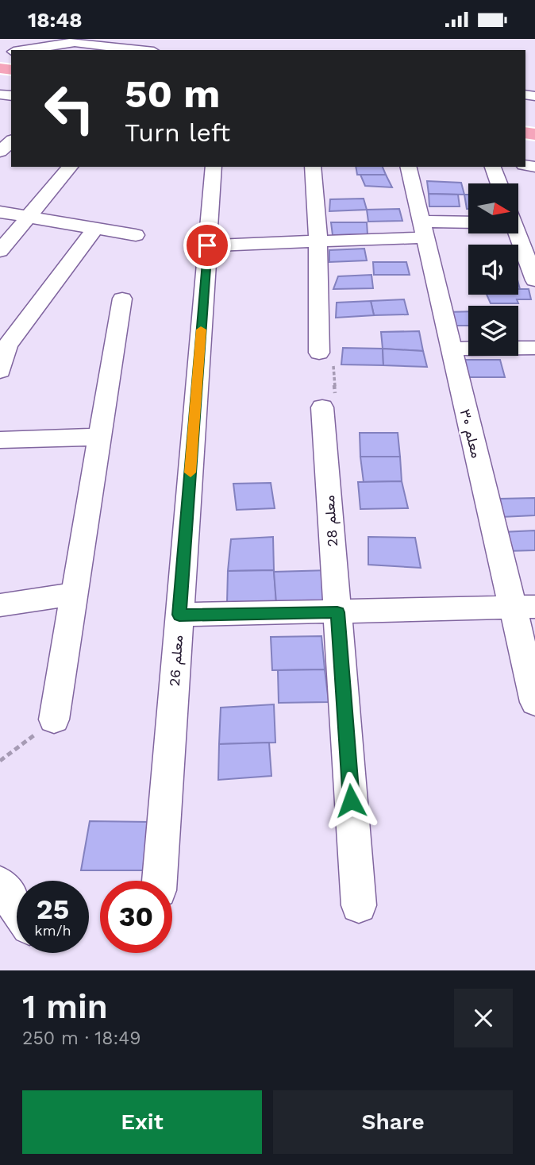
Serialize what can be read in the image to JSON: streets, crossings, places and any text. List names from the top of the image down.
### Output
{
  "streets": {
    "street": ["معلم ۳۰", "معلم 28", "معلم 26"]
  },
  "north": "right",
  "page": {
    "status": "18:48",
    "turn": ["50 m", "Turn left"],
    "speed": "25 km/h",
    "limit": "30",
    "heading": ["1 min", "250 m · 18:49"],
    "buttons": ["Exit", "Share"]
  }
}
